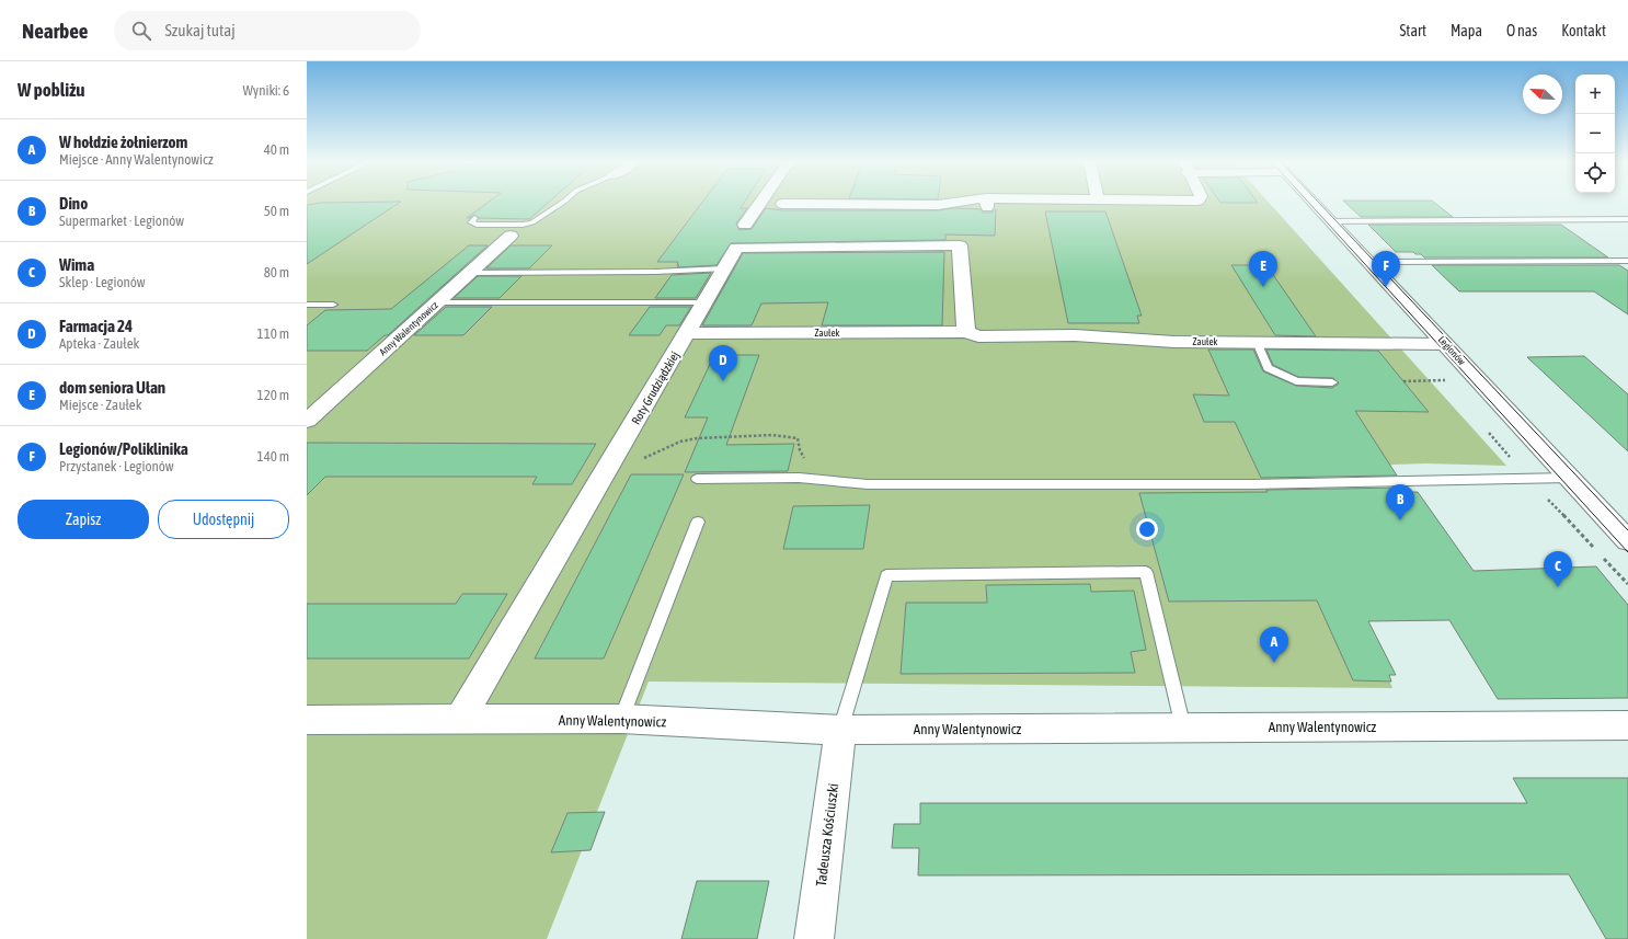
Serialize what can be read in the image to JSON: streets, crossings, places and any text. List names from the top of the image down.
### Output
{
  "streets": {
    "street": [
      "Anny Walentynowicz",
      "Zaułek",
      "Legionów",
      "Roty Grudziądzkiej",
      "Tadeusza Kościuszki"
    ]
  },
  "crossings": [
    ["Anny Walentynowicz", "Roty Grudziądzkiej"],
    ["Anny Walentynowicz", "Tadeusza Kościuszki"],
    ["Zaułek", "Legionów"],
    ["Zaułek", "Roty Grudziądzkiej"]
  ],
  "north": "top left",
  "page": {
    "header": "Nearbee",
    "search": "Szukaj tutaj",
    "nav": [
      "Start",
      "Mapa",
      "O nas",
      "Kontakt"
    ],
    "heading": ["W pobliżu", "Wyniki: 6"],
    "map_buttons": ["+", "−"],
    "list": [
      {
        "mark": "A",
        "name": "W hołdzie żołnierzom",
        "note": "Miejsce · Anny Walentynowicz",
        "value": "40 m"
      },
      {
        "mark": "B",
        "name": "Dino",
        "note": "Supermarket · Legionów",
        "value": "50 m"
      },
      {
        "mark": "C",
        "name": "Wima",
        "note": "Sklep · Legionów",
        "value": "80 m"
      },
      {
        "mark": "D",
        "name": "Farmacja 24",
        "note": "Apteka · Zaułek",
        "value": "110 m"
      },
      {
        "mark": "E",
        "name": "dom seniora Ułan",
        "note": "Miejsce · Zaułek",
        "value": "120 m"
      },
      {
        "mark": "F",
        "name": "Legionów/Poliklinika",
        "note": "Przystanek · Legionów",
        "value": "140 m"
      }
    ],
    "pins": [
      "E",
      "F",
      "D",
      "B",
      "C",
      "A"
    ],
    "buttons": ["Zapisz", "Udostępnij"]
  }
}
